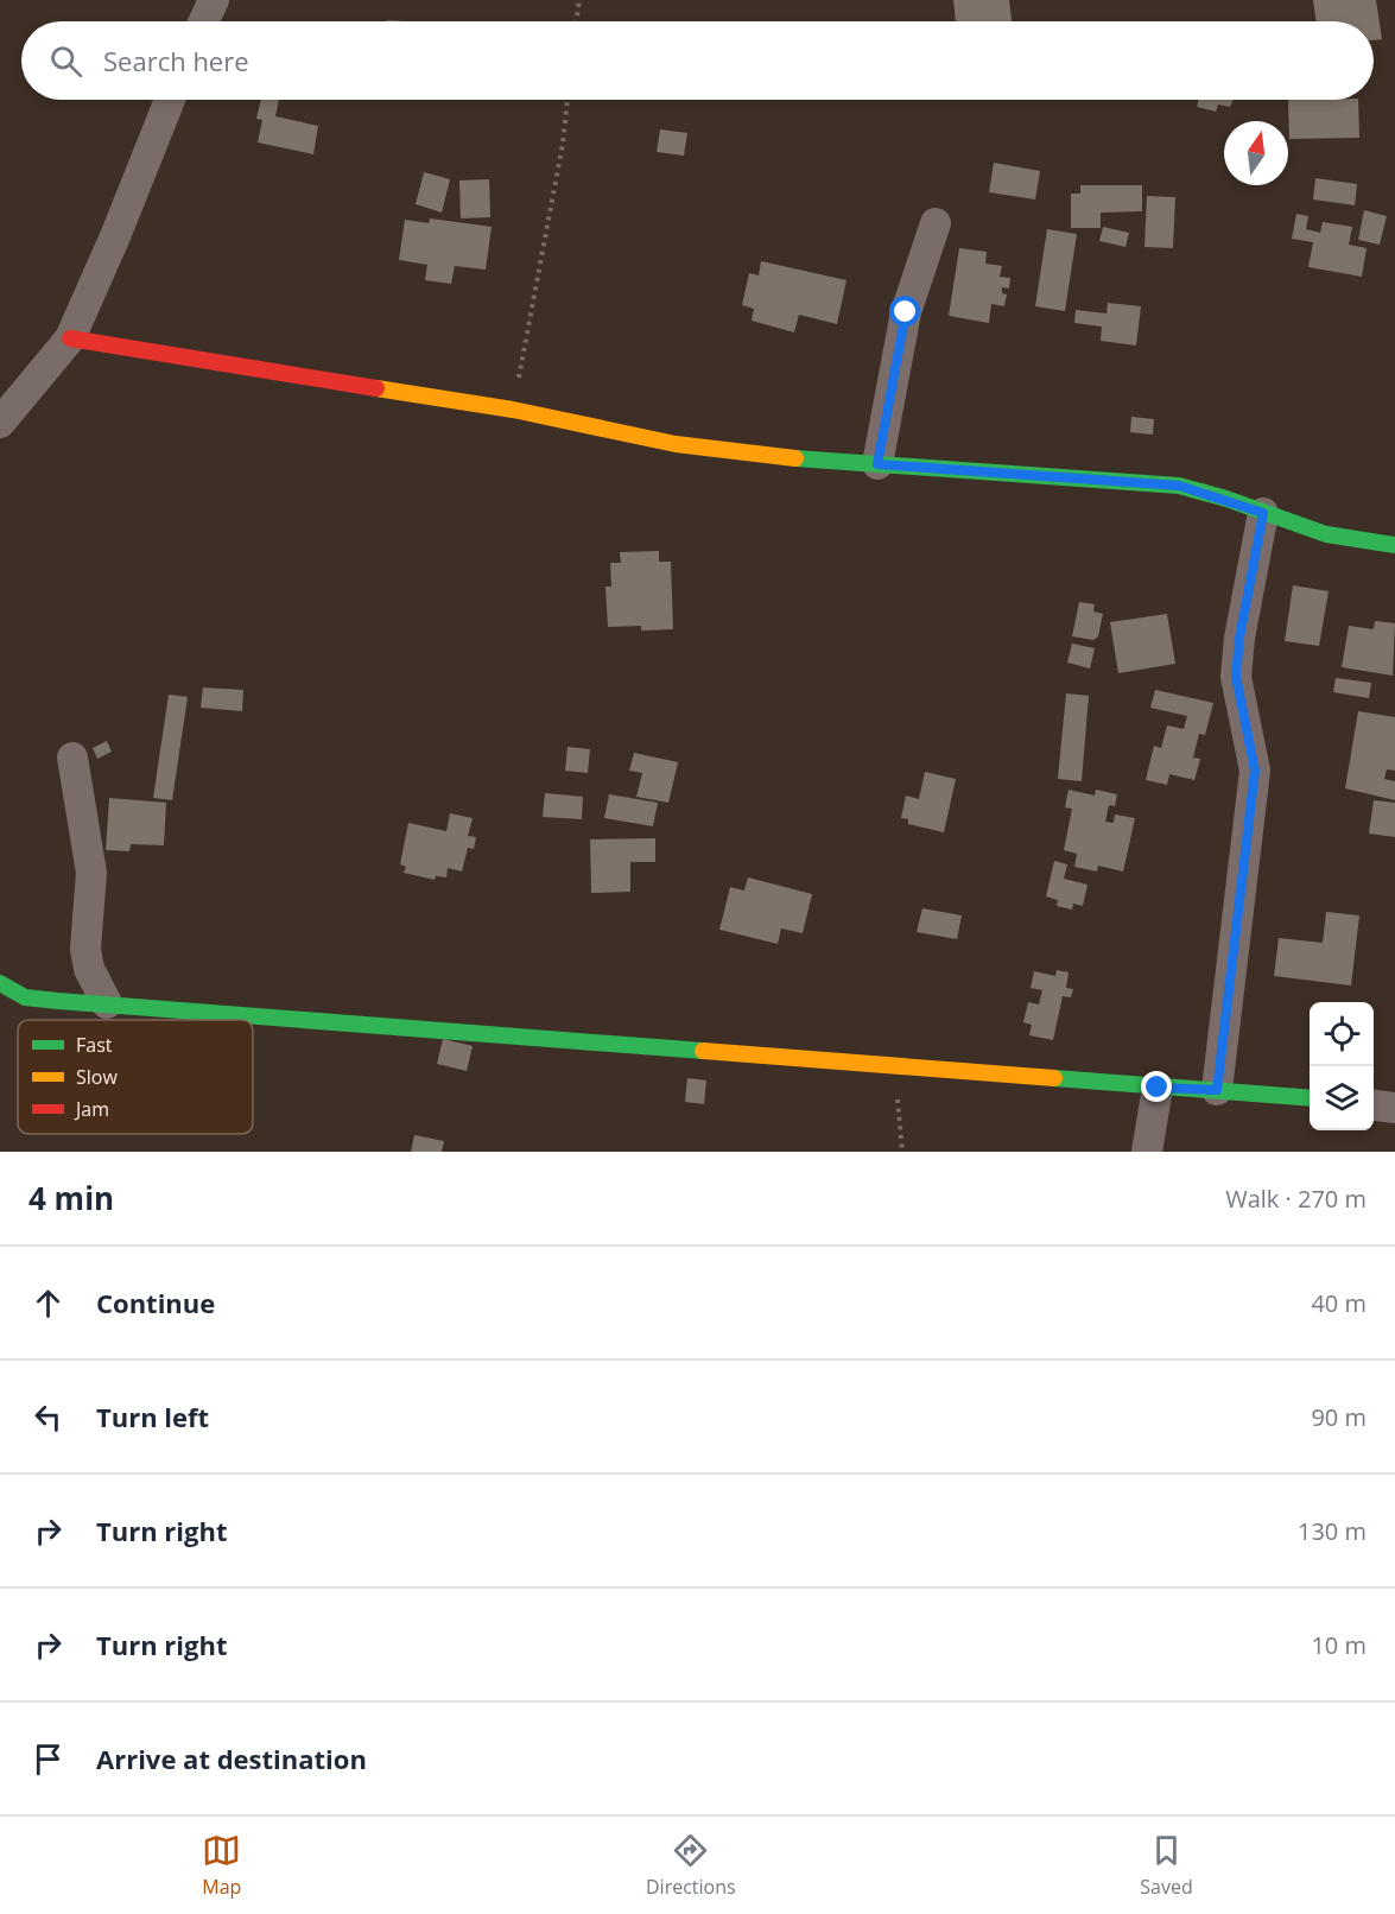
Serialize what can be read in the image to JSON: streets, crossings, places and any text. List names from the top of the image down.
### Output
{
  "legend": ["Fast", "Slow", "Jam"],
  "north": "top",
  "page": {
    "search": "Search here",
    "heading": ["4 min", "Walk · 270 m"],
    "list": [
      ["Continue", "40 m"],
      ["Turn left", "90 m"],
      ["Turn right", "130 m"],
      ["Turn right", "10 m"],
      "Arrive at destination"
    ],
    "nav": ["Map", "Directions", "Saved"]
  }
}
